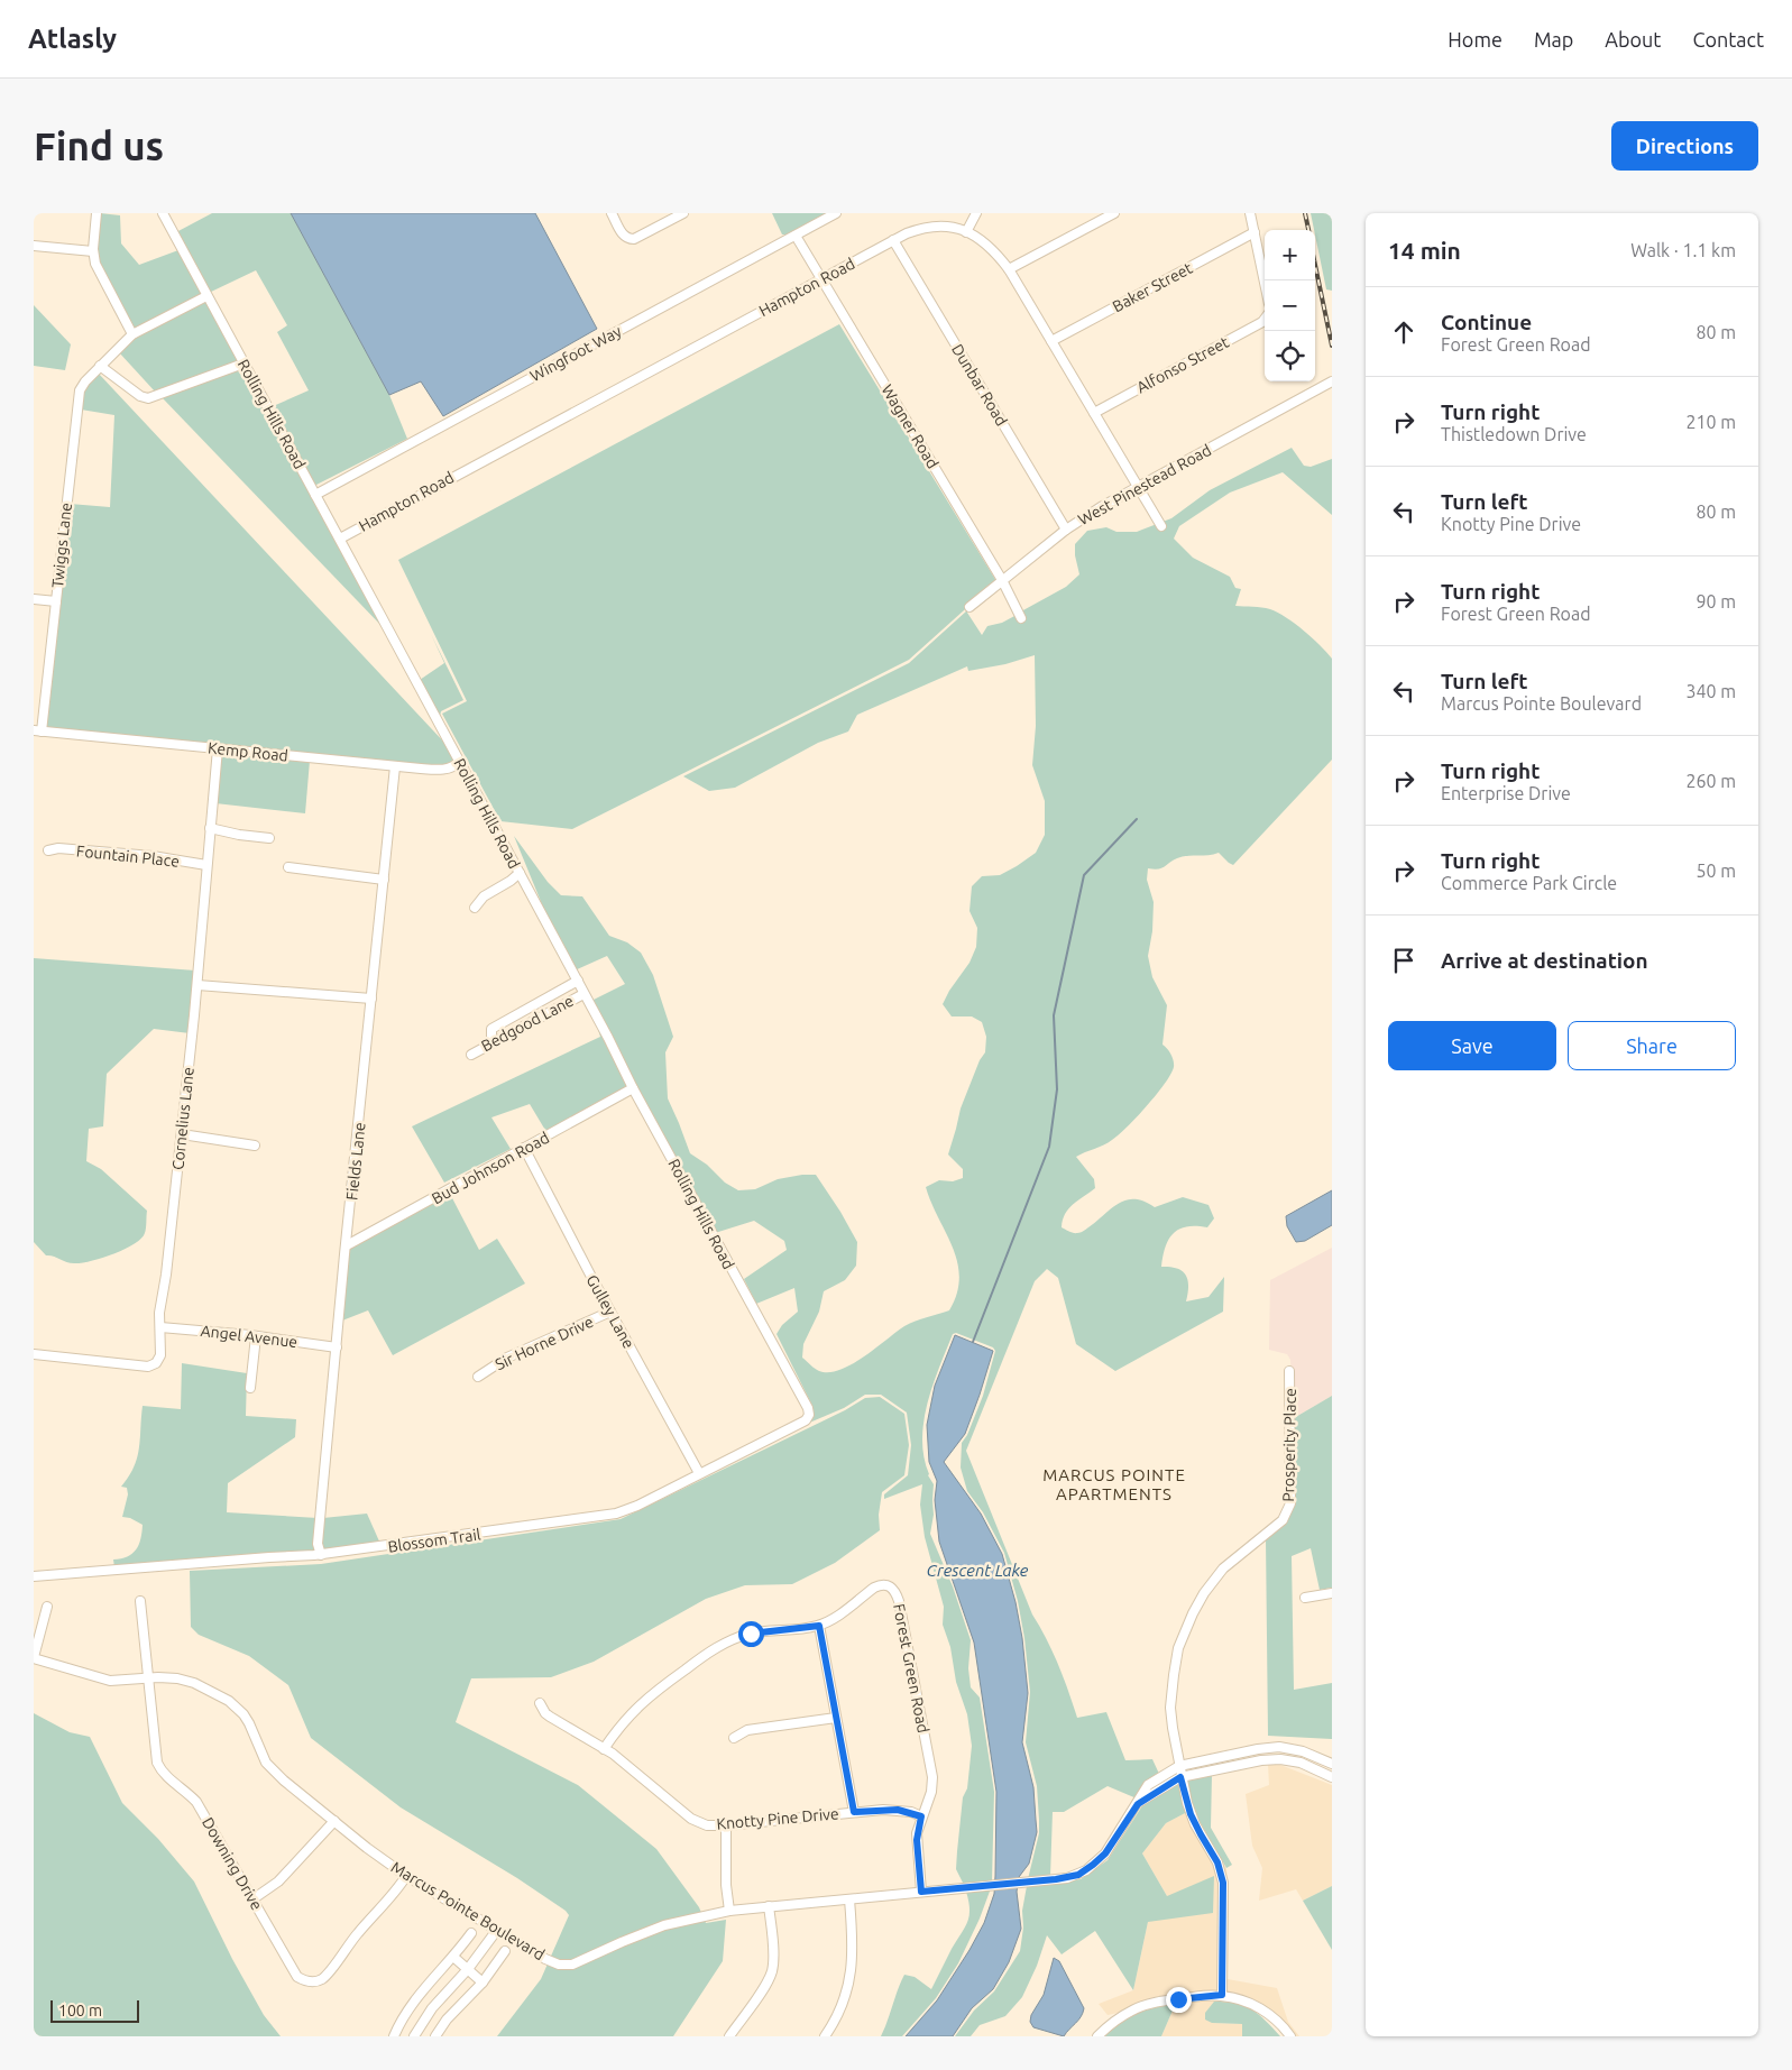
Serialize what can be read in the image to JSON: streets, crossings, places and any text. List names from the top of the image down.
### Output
{
  "streets": {
    "street": [
      "Hampton Road",
      "Baker Street",
      "Wingfoot Way",
      "Alfonso Street",
      "Dunbar Road",
      "Rolling Hills Road",
      "Wagner Road",
      "West Pinestead Road",
      "Twiggs Lane",
      "Kemp Road",
      "Fountain Place",
      "Bedgood Lane",
      "Cornelius Lane",
      "Fields Lane",
      "Bud Johnson Road",
      "Gulley Lane",
      "Angel Avenue",
      "Sir Horne Drive",
      "Prosperity Place",
      "Blossom Trail",
      "Forest Green Road",
      "Knotty Pine Drive",
      "Downing Drive",
      "Marcus Pointe Boulevard"
    ]
  },
  "crossings": [
    ["Hampton Road", "Baker Street"],
    ["Hampton Road", "Alfonso Street"],
    ["Hampton Road", "Dunbar Road"],
    ["Hampton Road", "Rolling Hills Road"],
    ["Hampton Road", "Wagner Road"],
    ["Hampton Road", "West Pinestead Road"],
    ["Wingfoot Way", "Rolling Hills Road"],
    ["Wingfoot Way", "Wagner Road"],
    ["Dunbar Road", "West Pinestead Road"],
    ["Rolling Hills Road", "Twiggs Lane"],
    ["Rolling Hills Road", "Kemp Road"],
    ["Rolling Hills Road", "Bedgood Lane"],
    ["Rolling Hills Road", "Bud Johnson Road"],
    ["Rolling Hills Road", "Blossom Trail"],
    ["Wagner Road", "West Pinestead Road"],
    ["Twiggs Lane", "Kemp Road"],
    ["Kemp Road", "Cornelius Lane"],
    ["Kemp Road", "Fields Lane"],
    ["Fountain Place", "Cornelius Lane"],
    ["Cornelius Lane", "Angel Avenue"],
    ["Fields Lane", "Bud Johnson Road"],
    ["Fields Lane", "Angel Avenue"],
    ["Fields Lane", "Blossom Trail"],
    ["Bud Johnson Road", "Gulley Lane"],
    ["Gulley Lane", "Sir Horne Drive"],
    ["Gulley Lane", "Blossom Trail"],
    ["Prosperity Place", "Marcus Pointe Boulevard"],
    ["Forest Green Road", "Knotty Pine Drive"],
    ["Forest Green Road", "Marcus Pointe Boulevard"],
    ["Downing Drive", "Marcus Pointe Boulevard"]
  ],
  "districts": ["MARCUS POINTE APARTMENTS"],
  "water": ["Crescent Lake"],
  "scale_bar": "100 m",
  "page": {
    "header": "Atlasly",
    "nav": [
      "Home",
      "Map",
      "About",
      "Contact"
    ],
    "buttons": [
      "Directions",
      ["Save", "Share"]
    ],
    "title": "Find us",
    "heading": ["14 min", "Walk · 1.1 km"],
    "map_buttons": ["+", "−"],
    "list": [
      ["Continue", "Forest Green Road", "80 m"],
      ["Turn right", "Thistledown Drive", "210 m"],
      ["Turn left", "Knotty Pine Drive", "80 m"],
      ["Turn right", "Forest Green Road", "90 m"],
      ["Turn left", "Marcus Pointe Boulevard", "340 m"],
      ["Turn right", "Enterprise Drive", "260 m"],
      ["Turn right", "Commerce Park Circle", "50 m"],
      "Arrive at destination"
    ],
    "scale": "100 m"
  }
}
